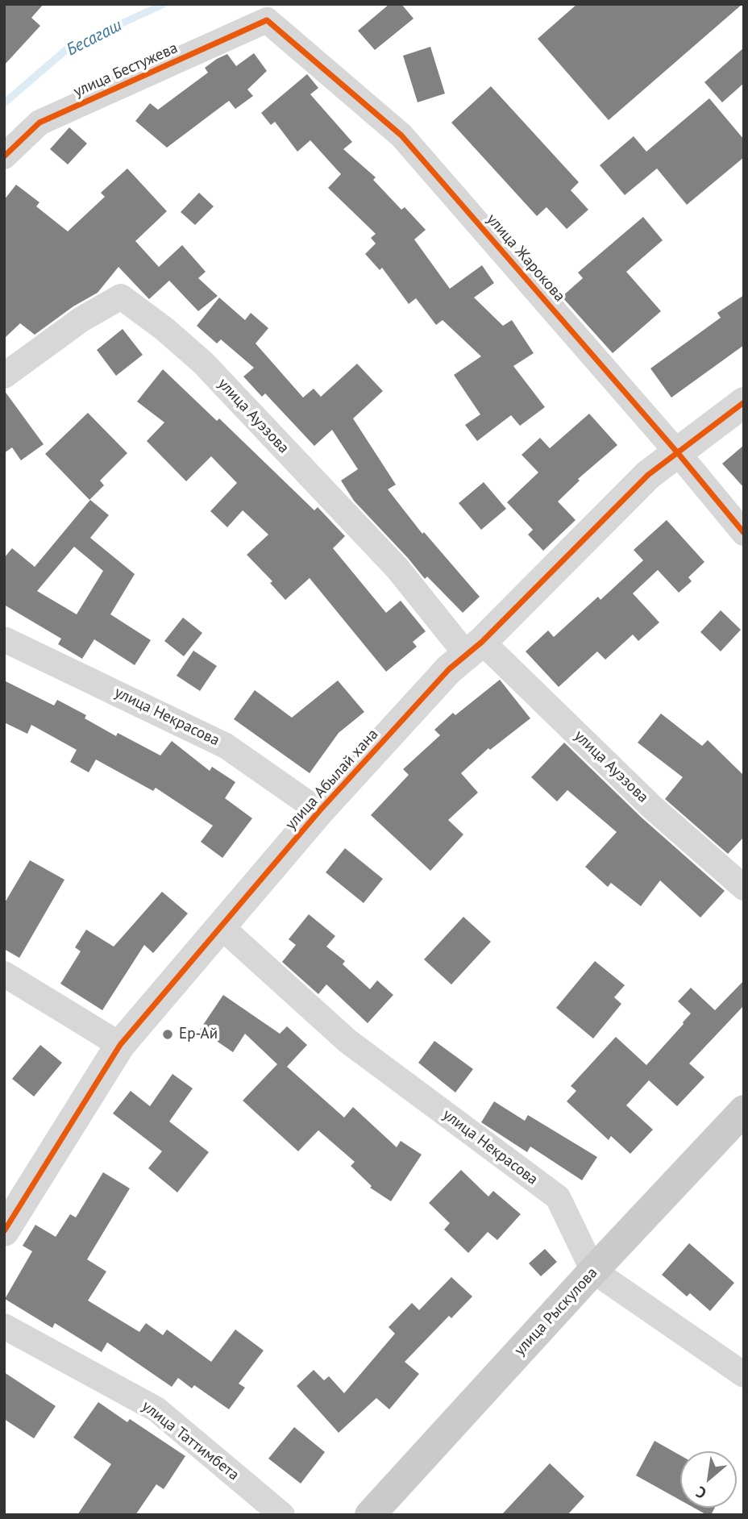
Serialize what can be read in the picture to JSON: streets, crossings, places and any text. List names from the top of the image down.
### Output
{
  "streets": {
    "main road": ["улица Рыскулова"],
    "street": [
      "улица Бестужева",
      "улица Жарокова",
      "улица Ауэзова",
      "улица Некрасова",
      "улица Абылай хана",
      "улица Таттимбета"
    ]
  },
  "crossings": [
    ["улица Бестужева", "улица Жарокова"],
    ["улица Жарокова", "улица Абылай хана"],
    ["улица Ауэзова", "улица Абылай хана"],
    ["улица Некрасова", "улица Абылай хана"],
    ["улица Некрасова", "улица Рыскулова"]
  ],
  "water": ["Бесагаш"],
  "places": ["Ер-Ай"],
  "north": "bottom left"
}
